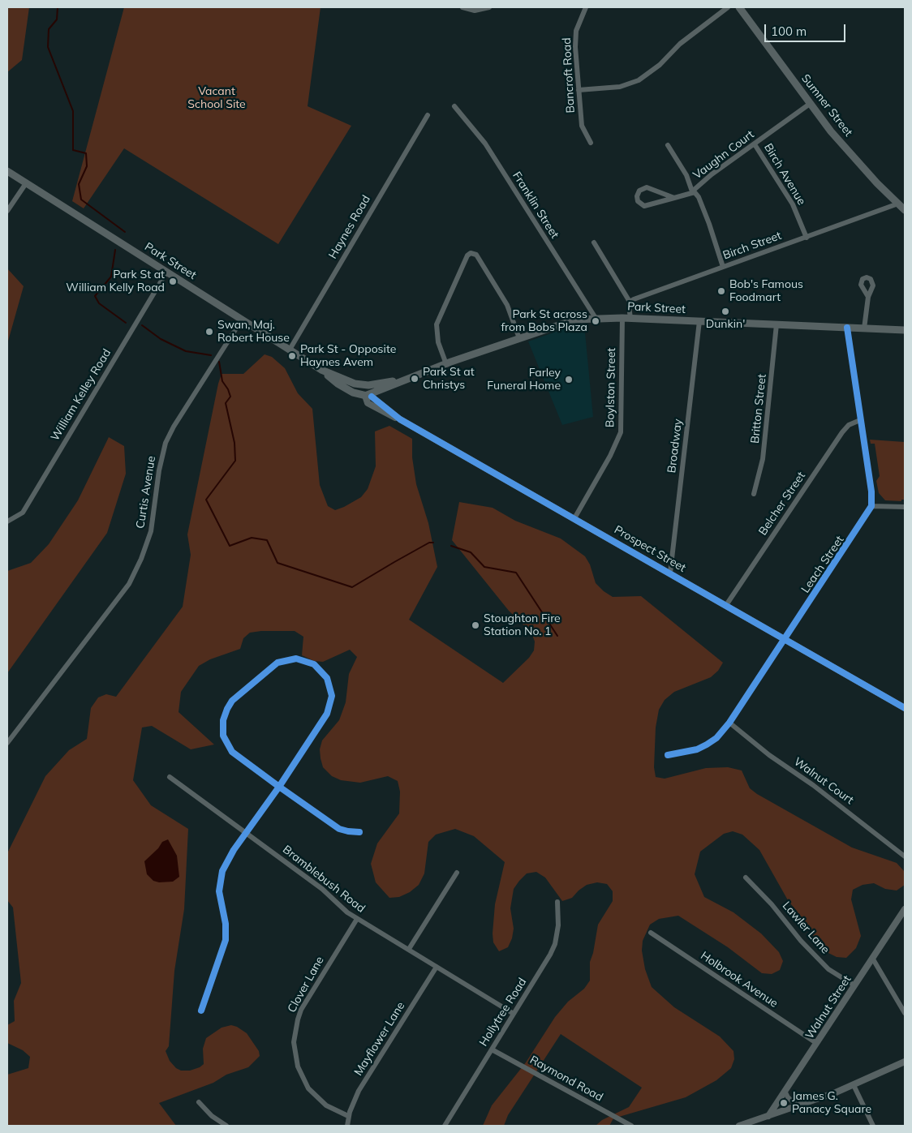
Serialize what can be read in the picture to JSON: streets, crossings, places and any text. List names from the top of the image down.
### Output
{
  "streets": {
    "main road": ["Sumner Street", "Park Street"],
    "street": [
      "Bancroft Road",
      "Vaughn Court",
      "Birch Avenue",
      "Franklin Street",
      "Haynes Road",
      "Birch Street",
      "Boylston Street",
      "William Kelley Road",
      "Britton Street",
      "Broadway",
      "Curtis Avenue",
      "Belcher Street",
      "Prospect Street",
      "Leach Street",
      "Walnut Court",
      "Bramblebush Road",
      "Lawler Lane",
      "Holbrook Avenue",
      "Clover Lane",
      "Walnut Street",
      "Hollytree Road",
      "Mayflower Lane",
      "Raymond Road"
    ]
  },
  "crossings": [
    ["Sumner Street", "Vaughn Court"],
    ["Sumner Street", "Birch Street"],
    ["Vaughn Court", "Birch Avenue"],
    ["Birch Avenue", "Birch Street"],
    ["Franklin Street", "Park Street"],
    ["Haynes Road", "Park Street"],
    ["Park Street", "Boylston Street"],
    ["Park Street", "William Kelley Road"],
    ["Park Street", "Britton Street"],
    ["Park Street", "Broadway"],
    ["Park Street", "Curtis Avenue"],
    ["Park Street", "Prospect Street"],
    ["Boylston Street", "Prospect Street"],
    ["Broadway", "Prospect Street"],
    ["Belcher Street", "Prospect Street"],
    ["Prospect Street", "Leach Street"],
    ["Leach Street", "Walnut Court"],
    ["Bramblebush Road", "Clover Lane"],
    ["Bramblebush Road", "Hollytree Road"],
    ["Bramblebush Road", "Mayflower Lane"],
    ["Lawler Lane", "Walnut Street"],
    ["Holbrook Avenue", "Walnut Street"],
    ["Clover Lane", "Mayflower Lane"],
    ["Hollytree Road", "Raymond Road"]
  ],
  "parks": ["Vacant School Site"],
  "places": [
    "Park St at William Kelly Road",
    "Bob's Famous Foodmart",
    "Dunkin'",
    "Park St across from Bobs Plaza",
    "Swan, Maj. Robert House",
    "Park St - Opposite Haynes Avem",
    "Park St at Christys",
    "Farley Funeral Home",
    "Stoughton Fire Station No. 1",
    "James G. Panacy Square"
  ],
  "scale_bar": "100 m"
}
